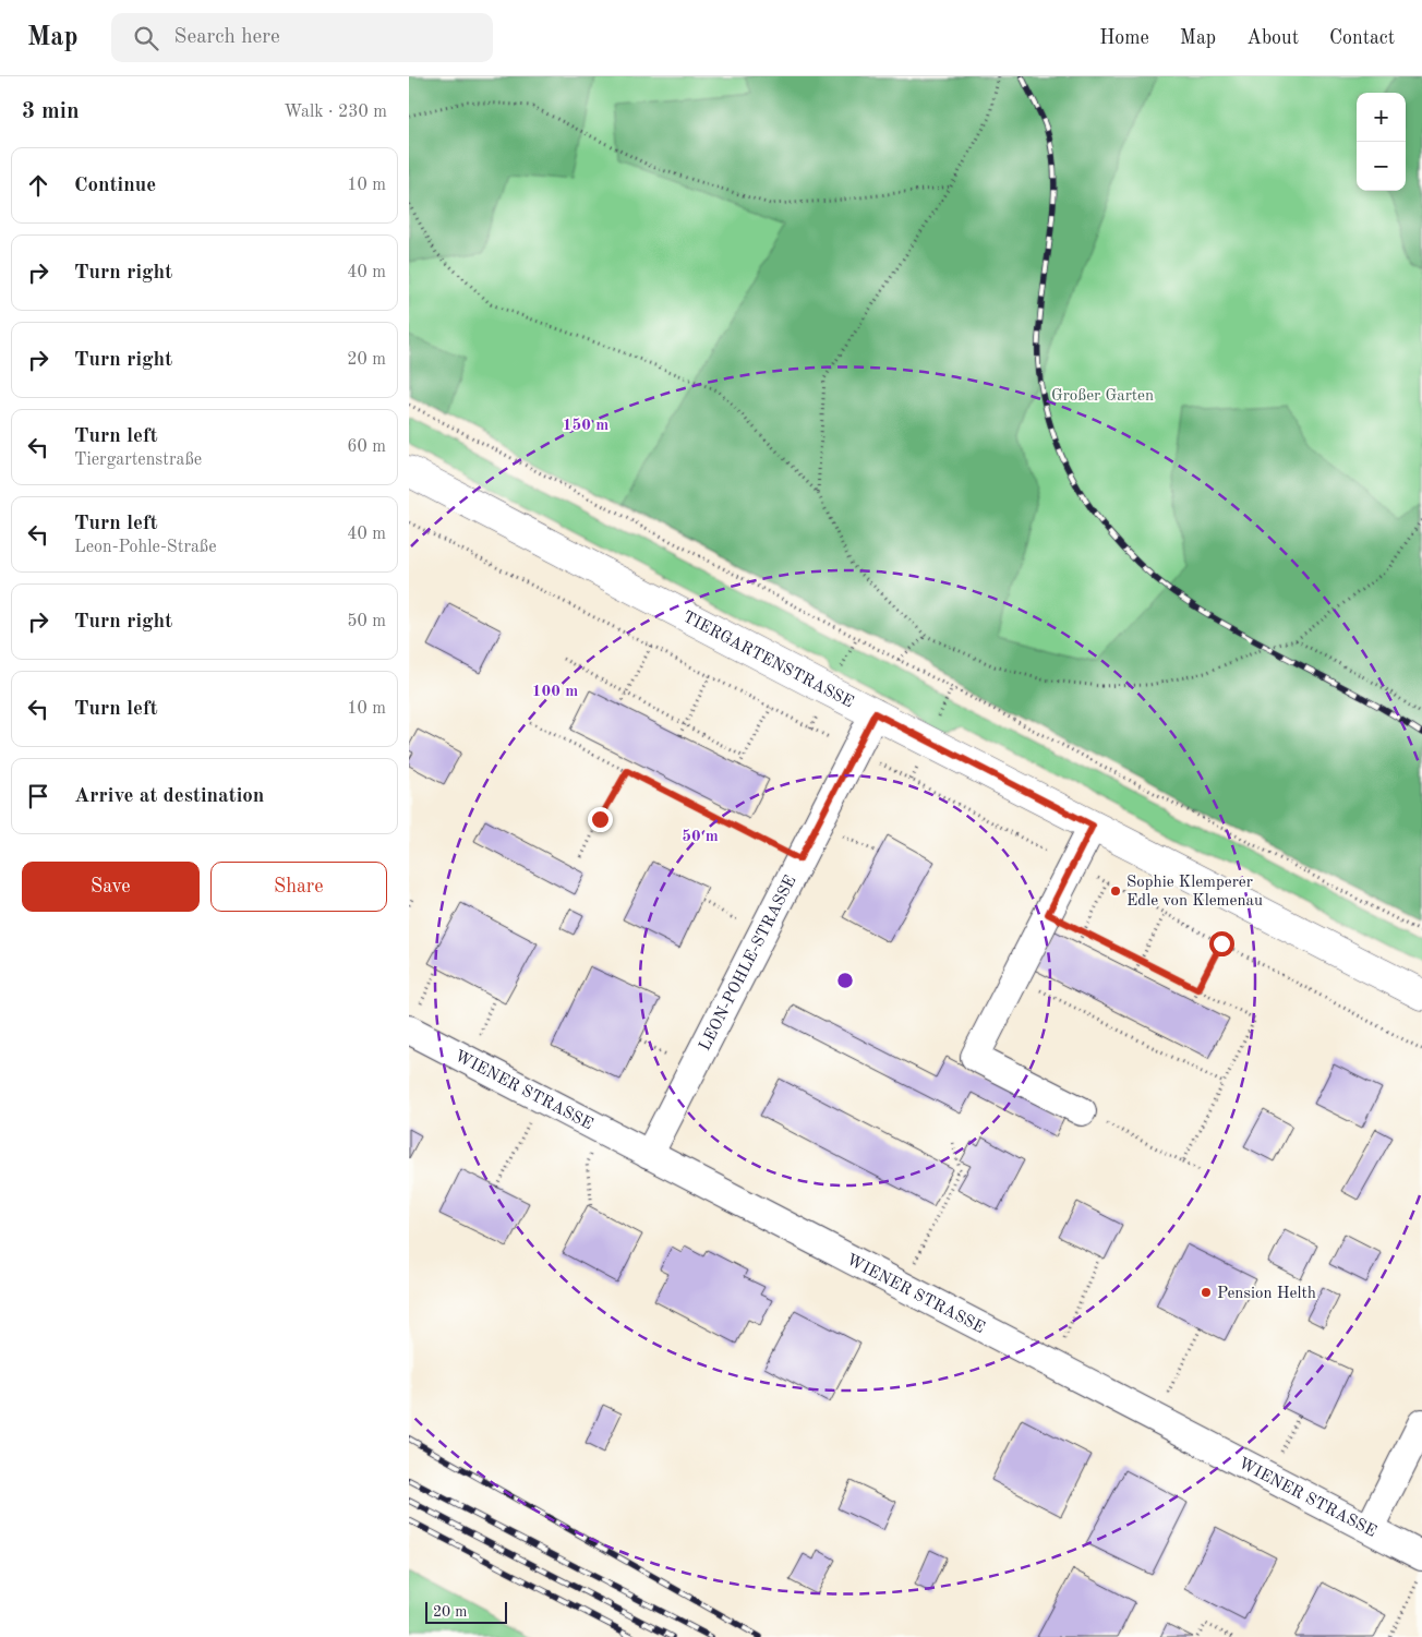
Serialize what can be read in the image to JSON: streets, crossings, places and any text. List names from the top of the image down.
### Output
{
  "streets": {
    "main road": ["TIERGARTENSTRASSE"],
    "street": ["LEON-POHLE-STRASSE", "WIENER STRASSE"]
  },
  "crossings": [
    ["TIERGARTENSTRASSE", "LEON-POHLE-STRASSE"],
    ["LEON-POHLE-STRASSE", "WIENER STRASSE"]
  ],
  "parks": ["Großer Garten"],
  "places": ["Sophie Klemperer Edle von Klemenau", "Pension Helth"],
  "scale_bar": "20 m",
  "page": {
    "header": "Map",
    "search": "Search here",
    "nav": [
      "Home",
      "Map",
      "About",
      "Contact"
    ],
    "heading": ["3 min", "Walk · 230 m"],
    "map_buttons": ["+", "−"],
    "list": [
      ["Continue", "10 m"],
      ["Turn right", "40 m"],
      ["Turn right", "20 m"],
      ["Turn left", "Tiergartenstraße", "60 m"],
      ["Turn left", "Leon-Pohle-Straße", "40 m"],
      ["Turn right", "50 m"],
      ["Turn left", "10 m"],
      "Arrive at destination"
    ],
    "buttons": ["Save", "Share"],
    "scale": "20 m"
  },
  "rings": ["150 m", "100 m", "50 m"]
}
